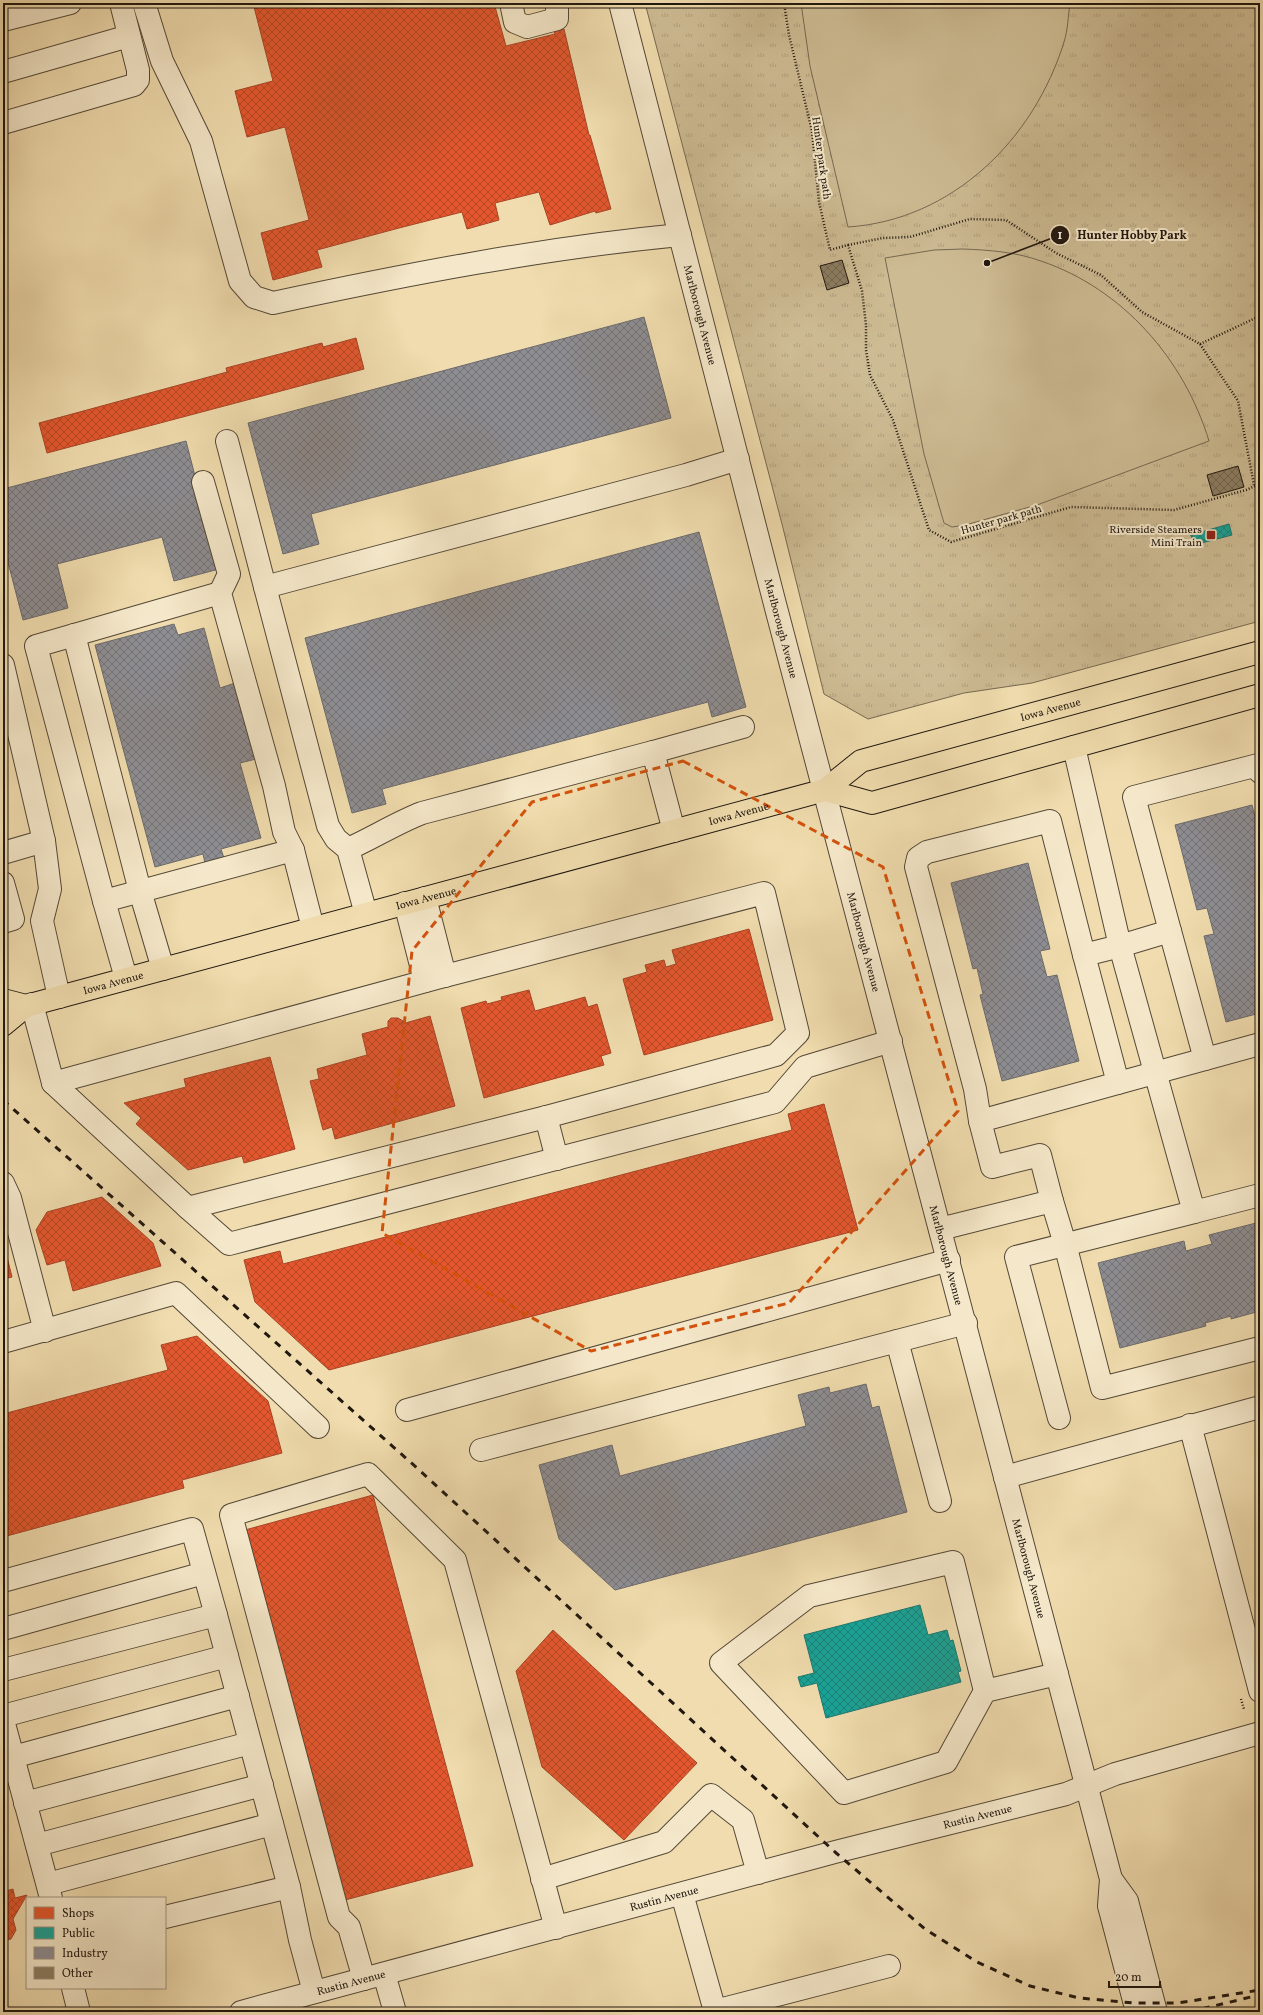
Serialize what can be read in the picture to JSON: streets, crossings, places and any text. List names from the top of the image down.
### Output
{
  "streets": {
    "main road": ["Iowa Avenue"],
    "street": ["Marlborough Avenue", "Rustin Avenue"],
    "path": ["Hunter park path"]
  },
  "crossings": [
    ["Marlborough Avenue", "Iowa Avenue"],
    ["Marlborough Avenue", "Rustin Avenue"]
  ],
  "places": {
    "other": ["Hunter Hobby Park"],
    "transit": ["Riverside Steamers Mini Train"]
  },
  "legend": [
    "Shops",
    "Public",
    "Industry",
    "Other"
  ],
  "scale_bar": "20 m"
}
